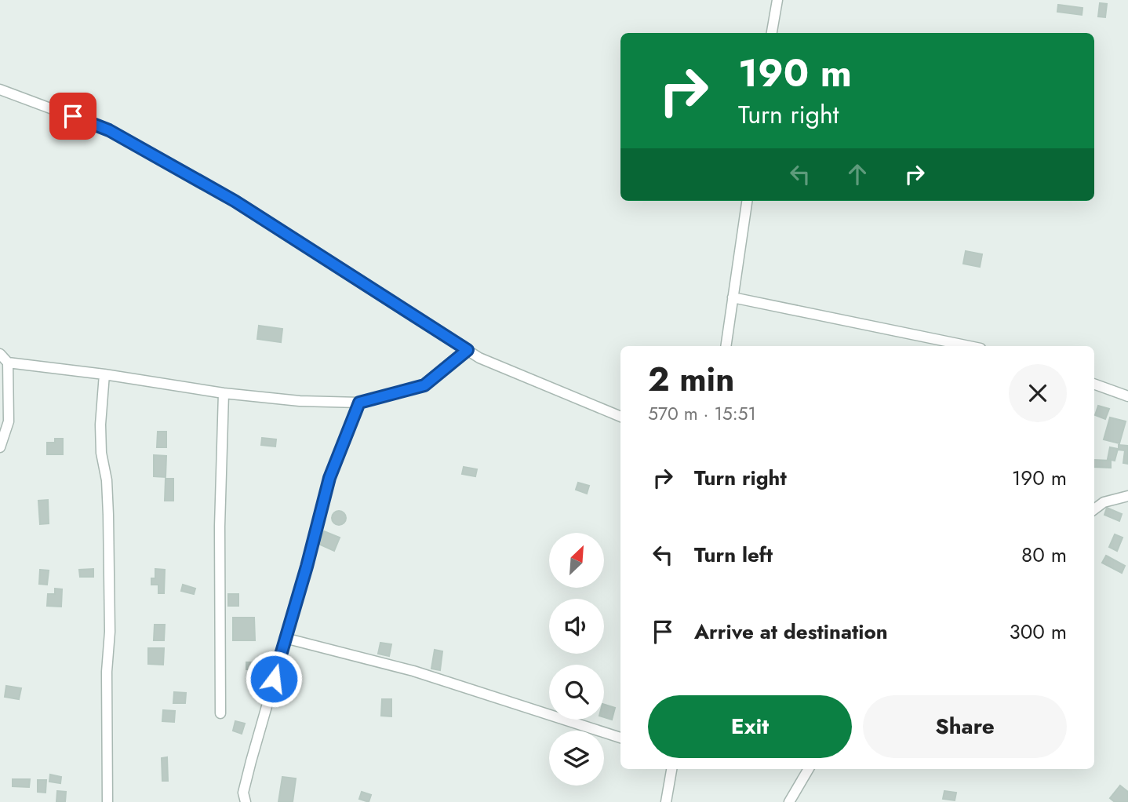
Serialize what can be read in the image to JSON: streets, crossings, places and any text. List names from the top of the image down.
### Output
{
  "north": "top right",
  "page": {
    "turn": ["190 m", "Turn right"],
    "heading": ["2 min", "570 m · 15:51"],
    "list": [
      {
        "name": "Turn right",
        "value": "190 m"
      },
      {
        "name": "Turn left",
        "value": "80 m"
      },
      {
        "name": "Arrive at destination",
        "value": "300 m"
      }
    ],
    "buttons": ["Exit", "Share"]
  }
}
